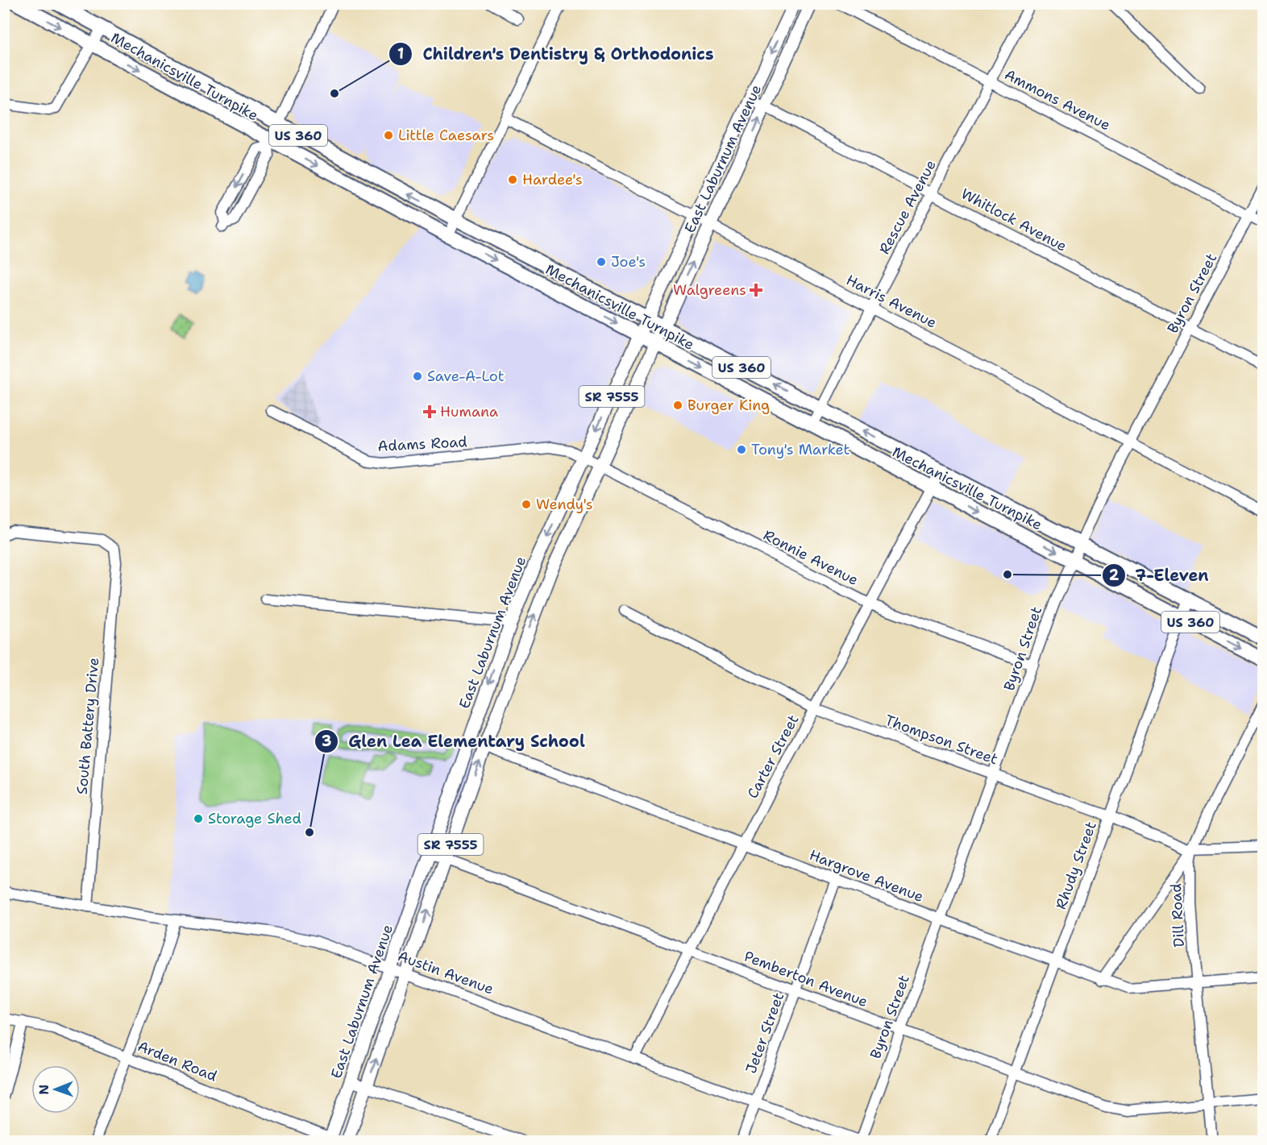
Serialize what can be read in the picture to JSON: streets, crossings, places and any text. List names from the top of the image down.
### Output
{
  "streets": {
    "highway": ["Mechanicsville Turnpike", "US 360"],
    "main road": ["East Laburnum Avenue", "SR 7555"],
    "street": [
      "Ammons Avenue",
      "Rescue Avenue",
      "Whitlock Avenue",
      "Byron Street",
      "Harris Avenue",
      "Adams Road",
      "Ronnie Avenue",
      "South Battery Drive",
      "Thompson Street",
      "Carter Street",
      "Rhudy Street",
      "Hargrove Avenue",
      "Dill Road",
      "Austin Avenue",
      "Pemberton Avenue",
      "Jeter Street",
      "Arden Road"
    ]
  },
  "crossings": [
    ["Mechanicsville Turnpike", "East Laburnum Avenue"],
    ["Mechanicsville Turnpike", "Rescue Avenue"],
    ["Mechanicsville Turnpike", "Byron Street"],
    ["Mechanicsville Turnpike", "SR 7555"],
    ["Mechanicsville Turnpike", "Carter Street"],
    ["Mechanicsville Turnpike", "Rhudy Street"],
    ["Ammons Avenue", "Rescue Avenue"],
    ["Ammons Avenue", "Byron Street"],
    ["East Laburnum Avenue", "Whitlock Avenue"],
    ["East Laburnum Avenue", "Harris Avenue"],
    ["East Laburnum Avenue", "SR 7555"],
    ["East Laburnum Avenue", "Adams Road"],
    ["East Laburnum Avenue", "Ronnie Avenue"],
    ["East Laburnum Avenue", "Hargrove Avenue"],
    ["East Laburnum Avenue", "Austin Avenue"],
    ["East Laburnum Avenue", "Pemberton Avenue"],
    ["East Laburnum Avenue", "Arden Road"],
    ["Rescue Avenue", "Whitlock Avenue"],
    ["Rescue Avenue", "Harris Avenue"],
    ["Whitlock Avenue", "Byron Street"],
    ["Byron Street", "Harris Avenue"],
    ["Byron Street", "Ronnie Avenue"],
    ["Byron Street", "Thompson Street"],
    ["Byron Street", "Hargrove Avenue"],
    ["Byron Street", "Austin Avenue"],
    ["Byron Street", "Pemberton Avenue"],
    ["SR 7555", "Ronnie Avenue"],
    ["SR 7555", "Hargrove Avenue"],
    ["SR 7555", "Austin Avenue"],
    ["SR 7555", "Pemberton Avenue"],
    ["Adams Road", "Ronnie Avenue"],
    ["Ronnie Avenue", "Carter Street"],
    ["South Battery Drive", "Austin Avenue"],
    ["Thompson Street", "Carter Street"],
    ["Thompson Street", "Rhudy Street"],
    ["Thompson Street", "Dill Road"],
    ["Carter Street", "Hargrove Avenue"],
    ["Carter Street", "Austin Avenue"],
    ["Carter Street", "Pemberton Avenue"],
    ["Rhudy Street", "Hargrove Avenue"],
    ["Rhudy Street", "Pemberton Avenue"],
    ["Hargrove Avenue", "Dill Road"],
    ["Hargrove Avenue", "Jeter Street"],
    ["Dill Road", "Pemberton Avenue"],
    ["Austin Avenue", "Jeter Street"],
    ["Pemberton Avenue", "Jeter Street"]
  ],
  "places": {
    "other": [
      "Children's Dentistry & Orthodonics",
      "Little Caesars",
      "Hardee's",
      "Joe's",
      "Save-A-Lot",
      "Burger King",
      "Tony's Market",
      "Wendy's",
      "7-Eleven",
      "Storage Shed",
      "Glen Lea Elementary School"
    ],
    "health": ["Walgreens", "Humana"]
  },
  "north": "left"
}
